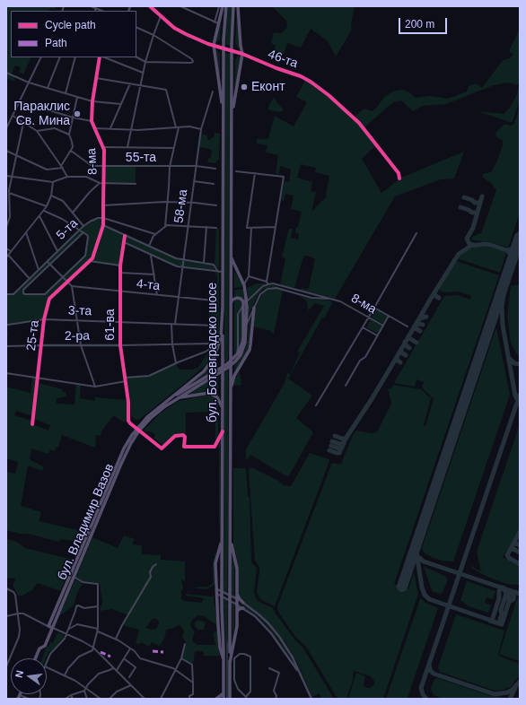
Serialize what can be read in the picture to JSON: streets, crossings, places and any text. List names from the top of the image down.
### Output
{
  "streets": {
    "main road": ["бул. Ботевградско шосе", "бул. Владимир Вазов"],
    "street": [
      "46-та",
      "55-та",
      "8-ма",
      "58-ма",
      "5-та",
      "4-та",
      "3-та",
      "61-ва",
      "25-та",
      "2-ра"
    ]
  },
  "crossings": [
    ["55-та", "8-ма"],
    ["55-та", "58-ма"],
    ["8-ма", "5-та"],
    ["8-ма", "25-та"],
    ["8-ма", "бул. Владимир Вазов"],
    ["58-ма", "4-та"],
    ["58-ма", "3-та"],
    ["4-та", "61-ва"],
    ["3-та", "61-ва"],
    ["3-та", "25-та"],
    ["61-ва", "2-ра"],
    ["61-ва", "бул. Владимир Вазов"],
    ["25-та", "2-ра"],
    ["бул. Ботевградско шосе", "бул. Владимир Вазов"]
  ],
  "places": ["Еконт", "Параклис Св. Мина"],
  "legend": ["Cycle path", "Path"],
  "scale_bar": "200 m",
  "north": "left"
}
